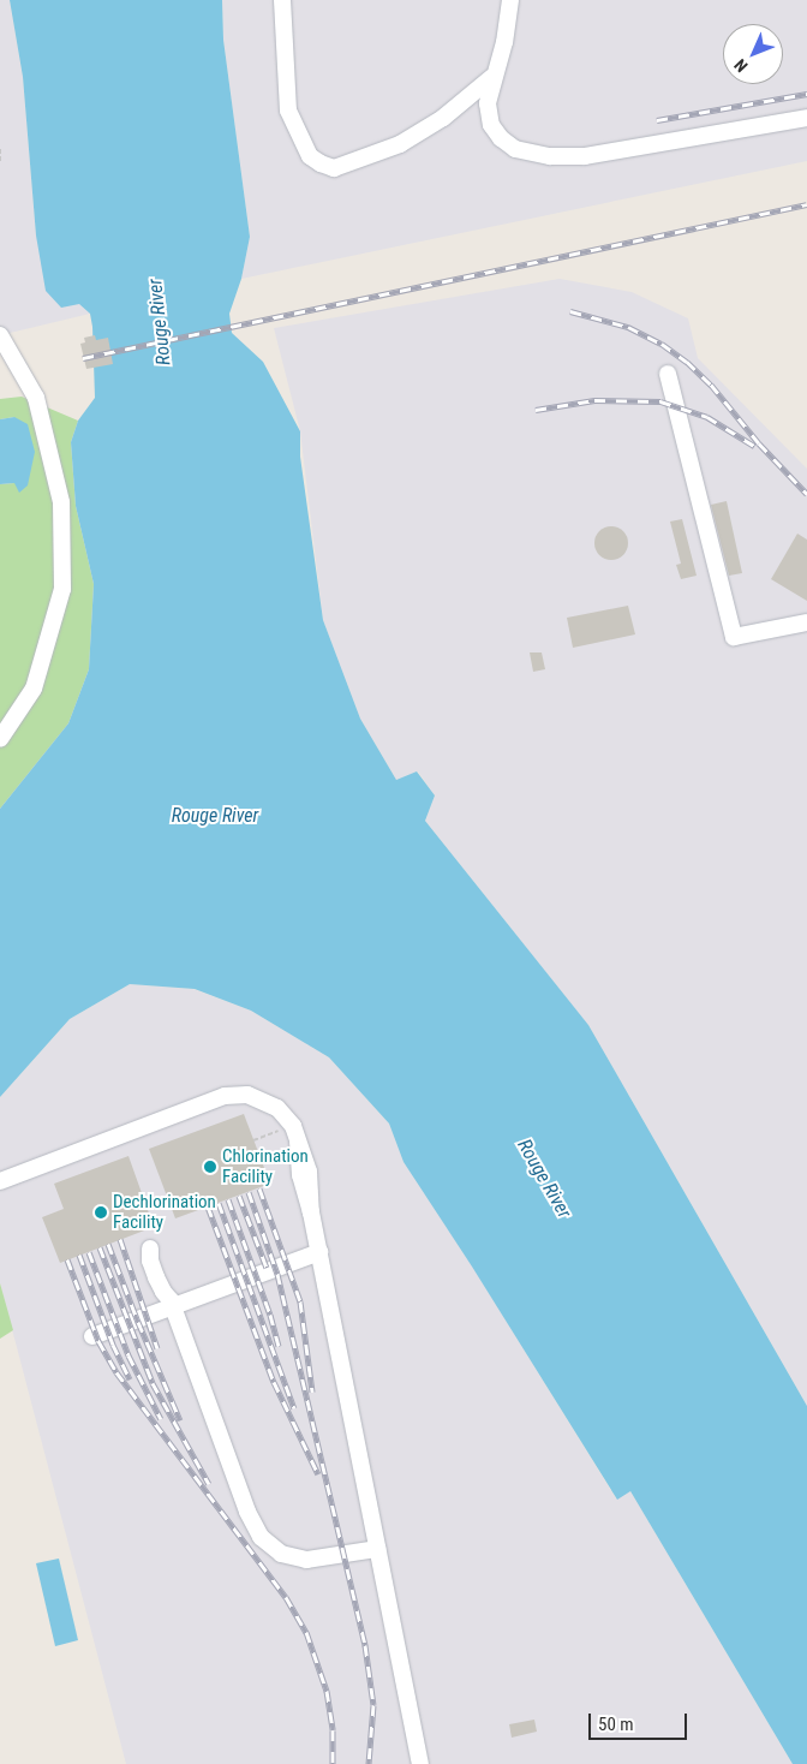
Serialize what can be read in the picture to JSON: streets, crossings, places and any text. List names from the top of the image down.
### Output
{
  "water": ["Rouge River"],
  "places": ["Chlorination Facility", "Dechlorination Facility"],
  "scale_bar": "50 m",
  "north": "bottom left"
}
